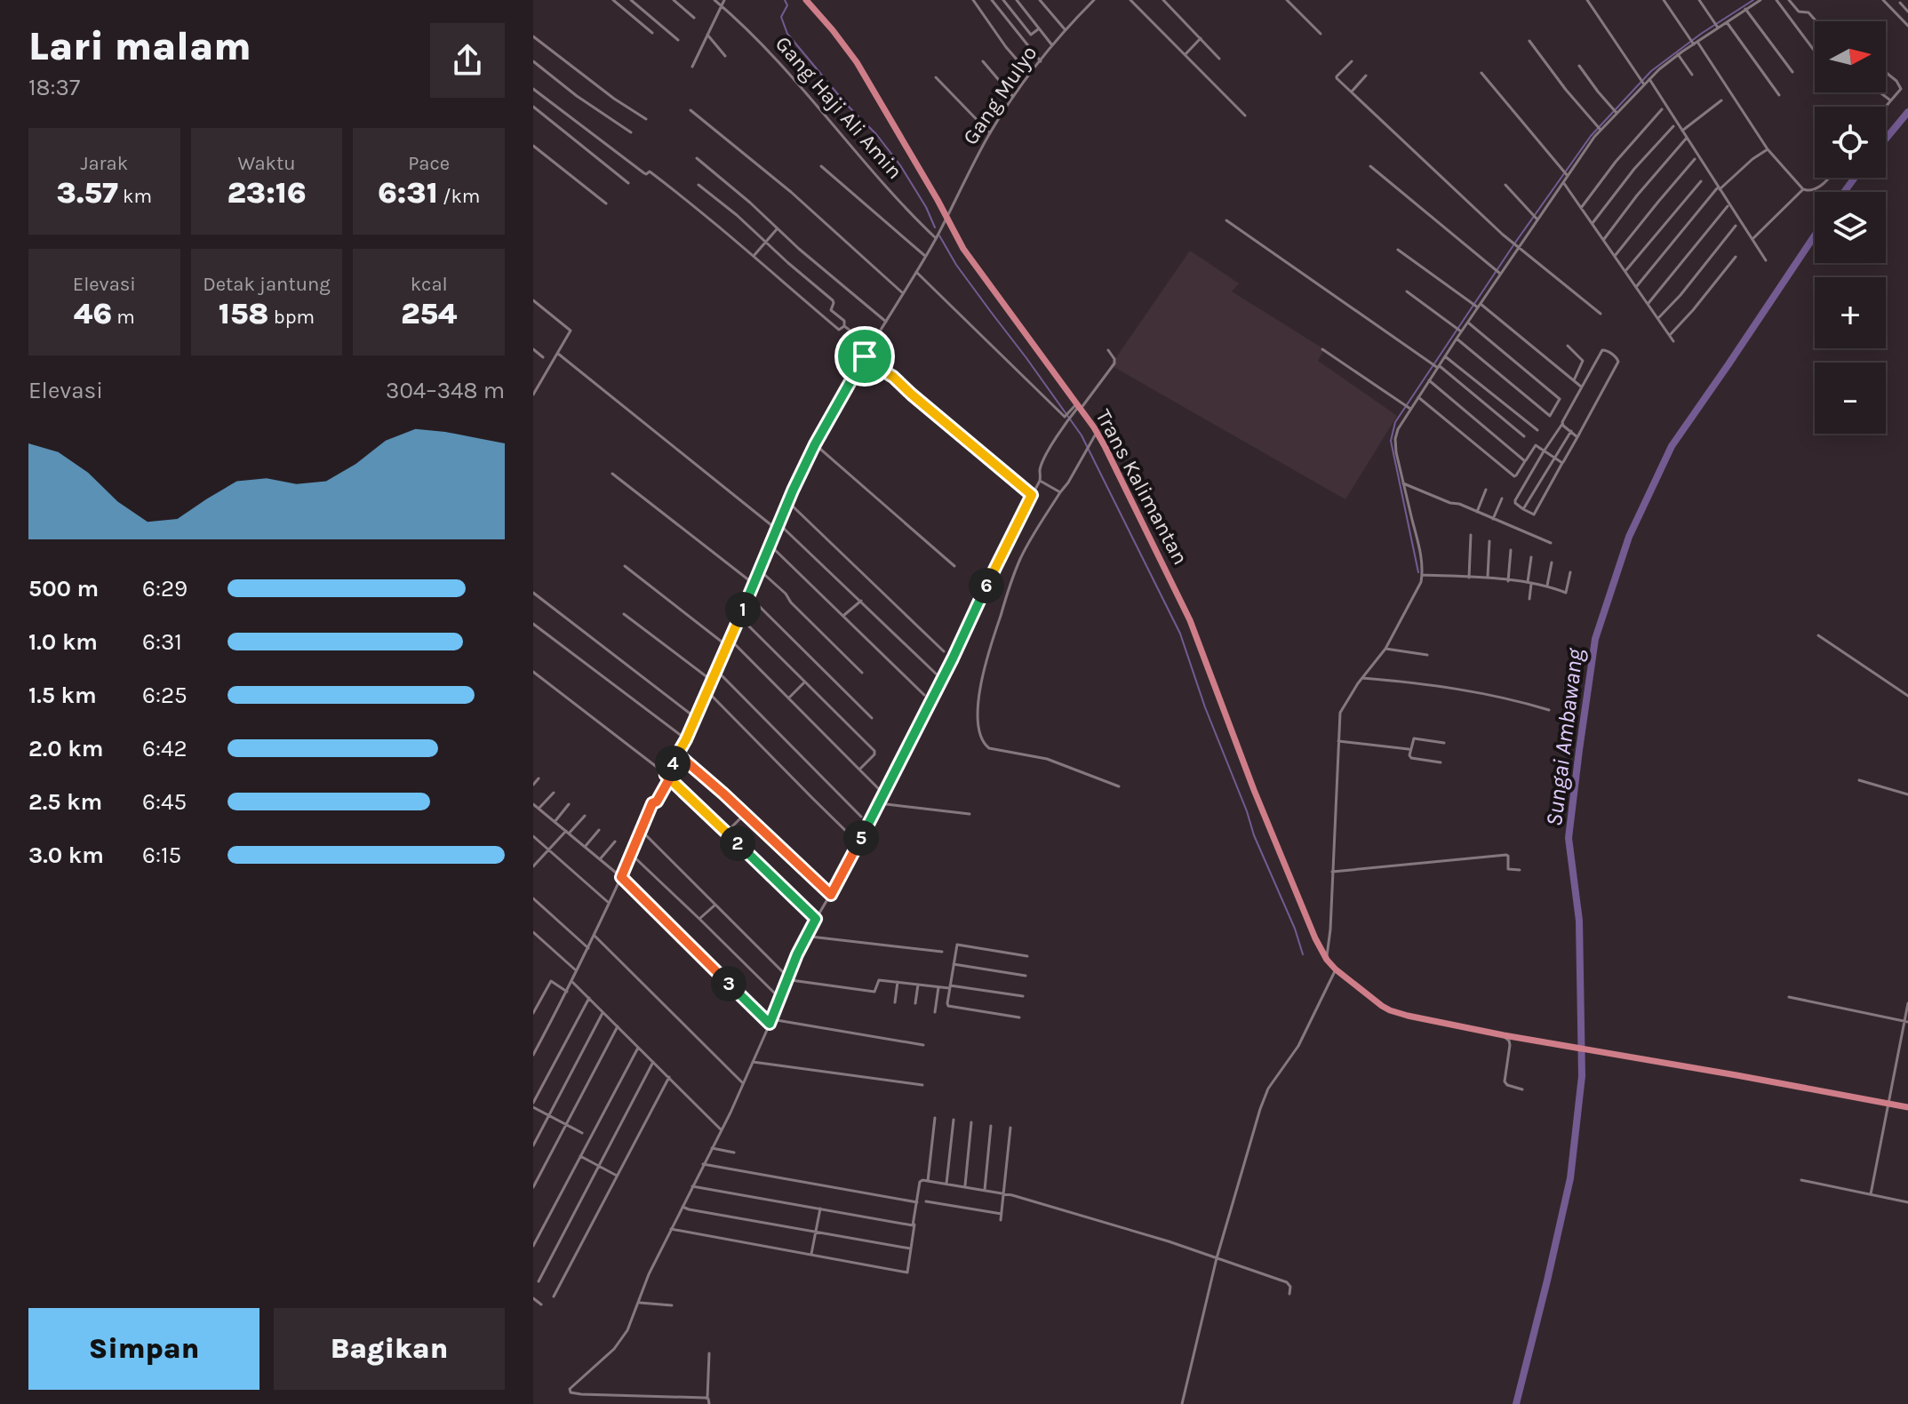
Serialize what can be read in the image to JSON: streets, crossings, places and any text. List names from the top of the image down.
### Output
{
  "streets": {
    "highway": ["Trans Kalimantan"],
    "street": ["Gang Mulyo", "Gang Haji Ali Amin"]
  },
  "crossings": [
    ["Gang Mulyo", "Gang Haji Ali Amin"],
    ["Gang Mulyo", "Trans Kalimantan"]
  ],
  "water": ["Sungai Ambawang"],
  "north": "right",
  "page": {
    "heading": ["Lari malam", "18:37"],
    "map_buttons": ["+", "−"],
    "stats": [
      ["Jarak", "3.57 km"],
      ["Waktu", "23:16"],
      ["Pace", "6:31 /km"],
      ["Elevasi", "46 m"],
      ["Detak jantung", "158 bpm"],
      ["kcal", "254"]
    ],
    "chart": ["Elevasi", "304–348 m"],
    "list": [
      {
        "name": "500 m",
        "note": "6:29"
      },
      {
        "name": "1.0 km",
        "note": "6:31"
      },
      {
        "name": "1.5 km",
        "note": "6:25"
      },
      {
        "name": "2.0 km",
        "note": "6:42"
      },
      {
        "name": "2.5 km",
        "note": "6:45"
      },
      {
        "name": "3.0 km",
        "note": "6:15"
      }
    ],
    "pins": [
      "6",
      "1",
      "4",
      "5",
      "2",
      "3"
    ],
    "buttons": ["Simpan", "Bagikan"]
  }
}
